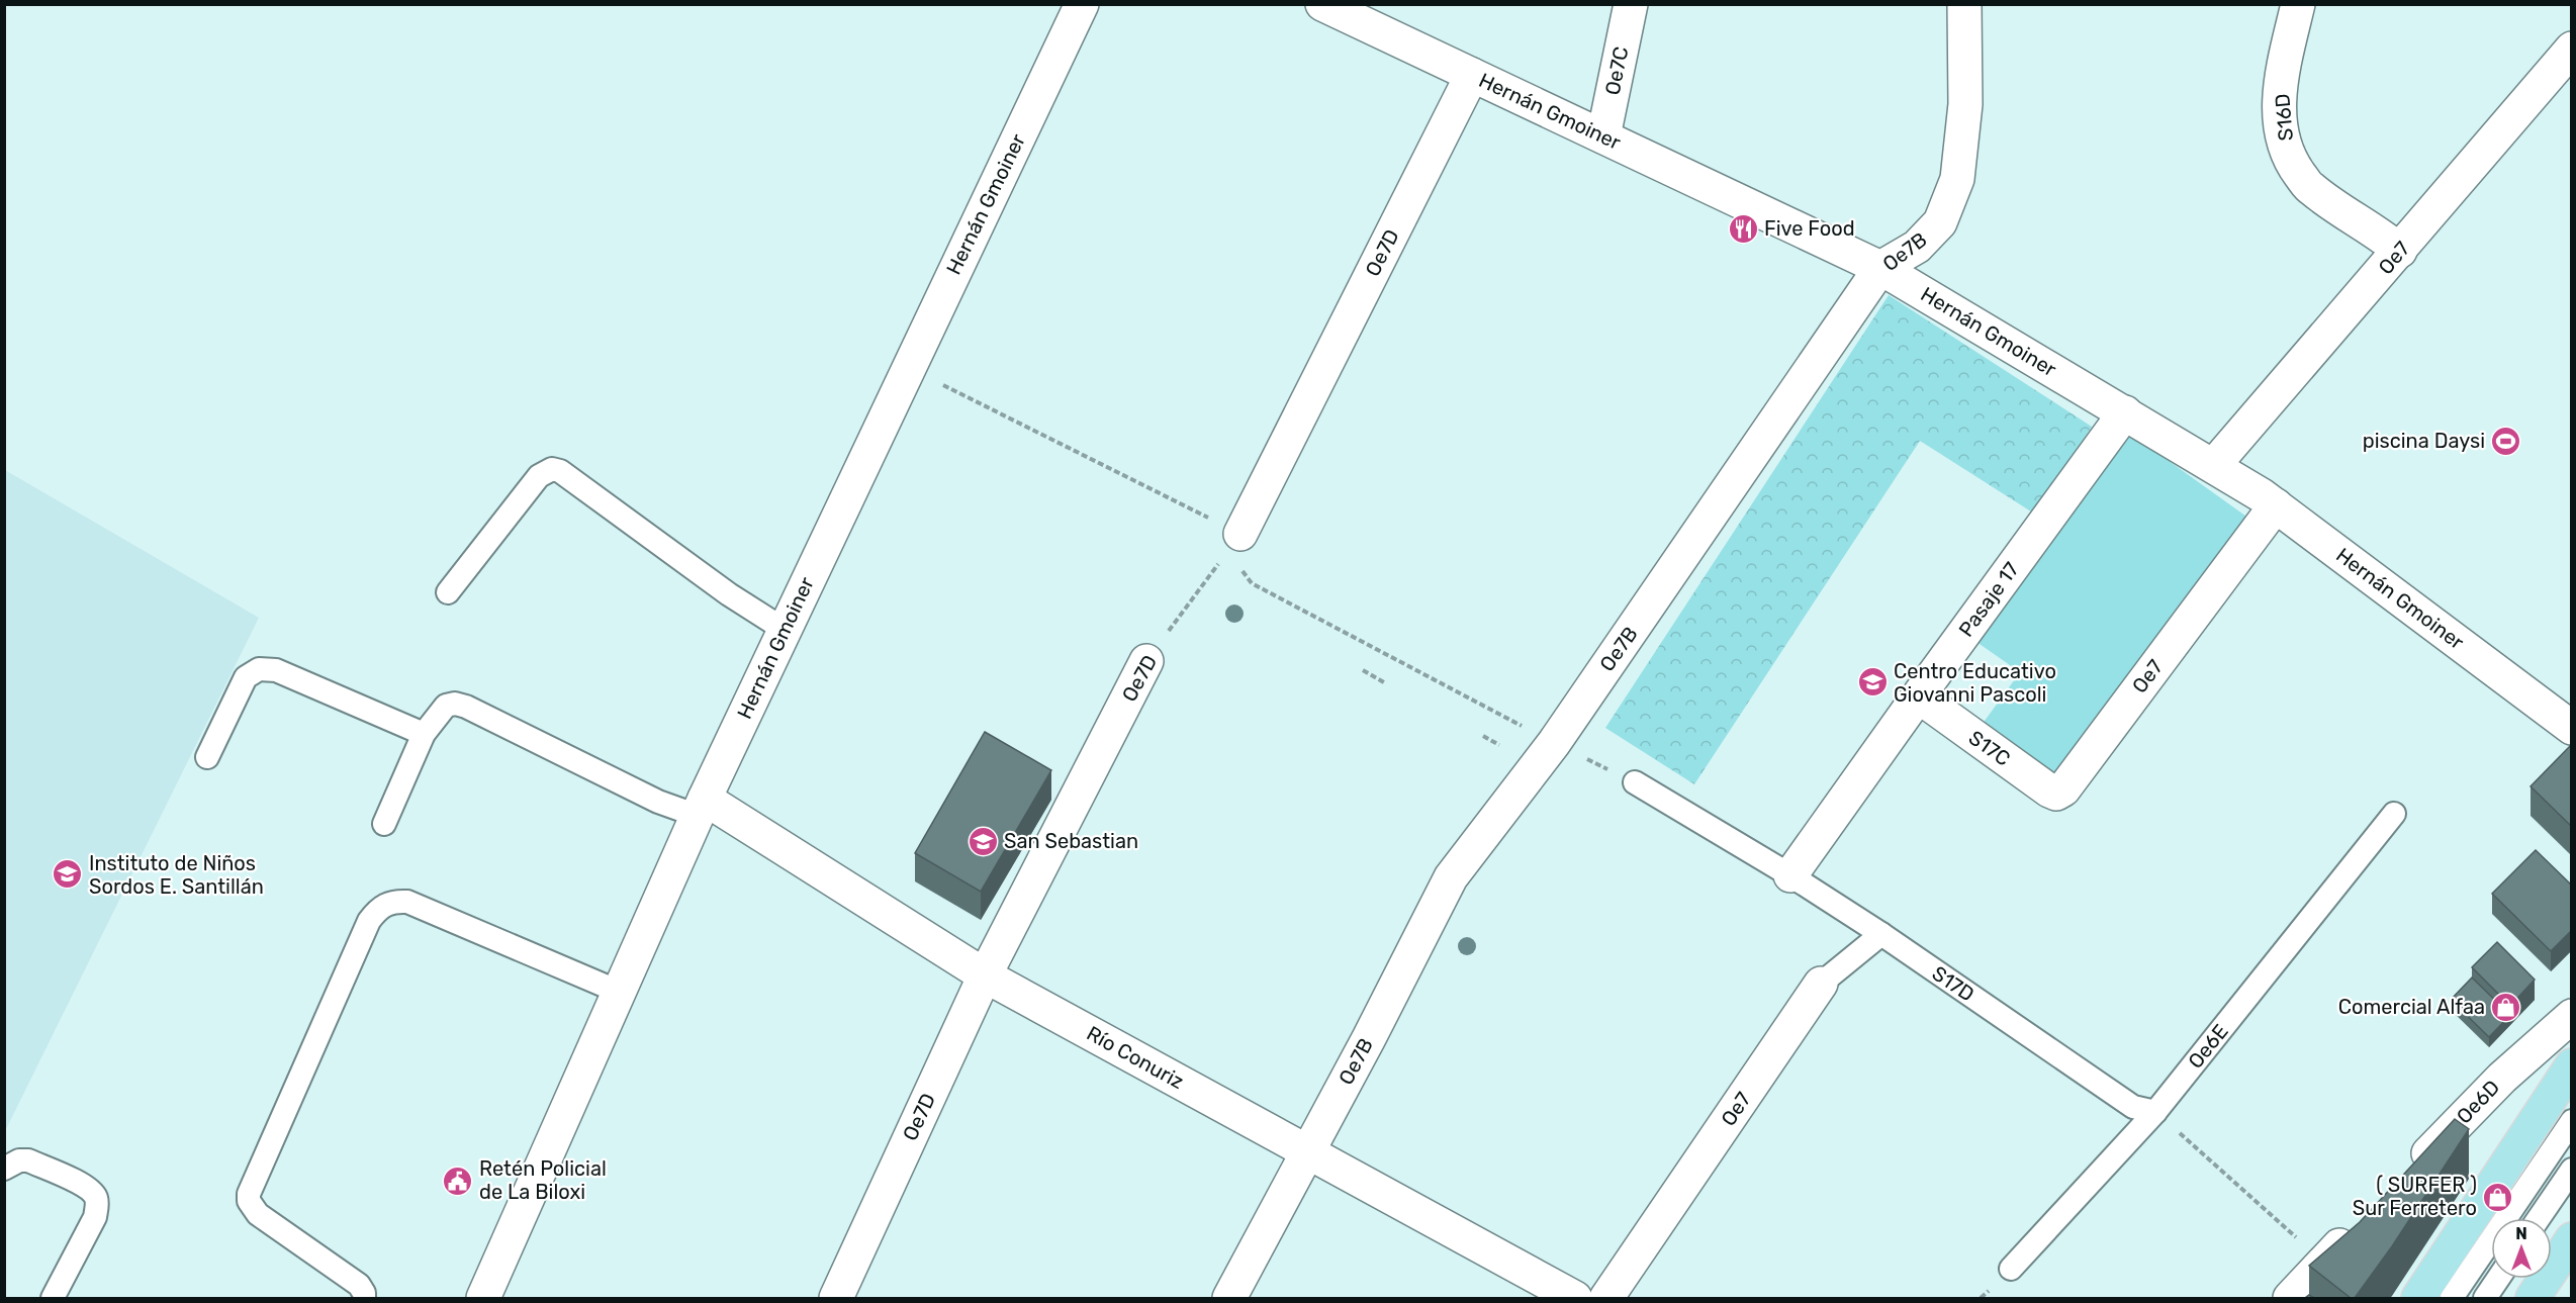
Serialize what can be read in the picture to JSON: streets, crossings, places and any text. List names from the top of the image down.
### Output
{
  "streets": {
    "street": [
      "Oe7C",
      "Hernán Gmoiner",
      "S16D",
      "Oe7B",
      "Oe7D",
      "Oe7",
      "Pasaje 17",
      "S17C",
      "Río Conuriz",
      "Oe6D"
    ],
    "lane": ["S17D", "Oe6E"]
  },
  "crossings": [
    ["Oe7C", "Hernán Gmoiner"],
    ["Hernán Gmoiner", "Oe7B"],
    ["Hernán Gmoiner", "Oe7D"],
    ["Hernán Gmoiner", "Oe7"],
    ["Hernán Gmoiner", "Pasaje 17"],
    ["Hernán Gmoiner", "Río Conuriz"],
    ["S16D", "Oe7"],
    ["Oe7B", "Río Conuriz"],
    ["Oe7D", "Río Conuriz"],
    ["Oe7", "S17C"],
    ["Oe7", "S17D"],
    ["Pasaje 17", "S17C"],
    ["Pasaje 17", "S17D"],
    ["S17D", "Oe6E"]
  ],
  "places": {
    "restaurant": ["Five Food"],
    "sports": ["piscina Daysi"],
    "school or university": ["Centro Educativo Giovanni Pascoli", "San Sebastian", "Instituto de Niños Sordos E. Santillán"],
    "shop": ["Comercial Alfaa", "( SURFER ) Sur Ferretero"],
    "public building": ["Retén Policial de La Biloxi"]
  },
  "north": "top"
}
